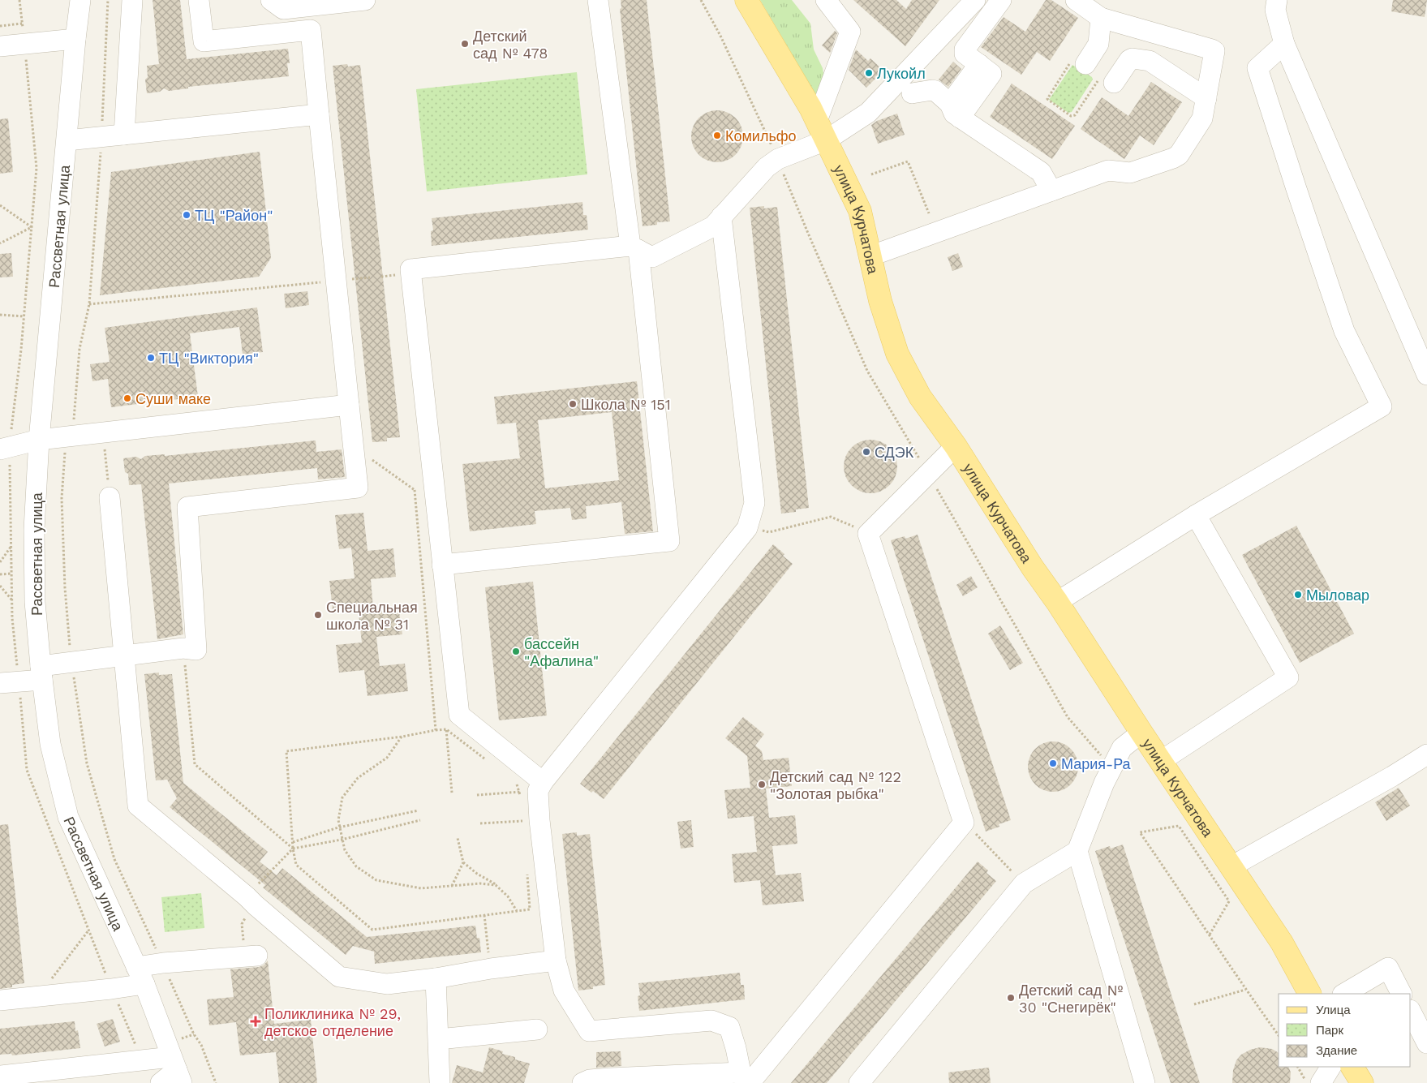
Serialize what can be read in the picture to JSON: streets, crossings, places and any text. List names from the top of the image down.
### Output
{
  "streets": {
    "main road": ["улица Курчатова"],
    "street": ["Рассветная улица"]
  },
  "places": {
    "other": [
      "Детский сад № 478",
      "Лукойл",
      "Комильфо",
      "ТЦ \"Район\"",
      "ТЦ \"Виктория\"",
      "Суши маке",
      "Школа № 151",
      "СДЭК",
      "Мыловар",
      "Специальная школа № 31",
      "бассейн \"Афалина\"",
      "Мария-Ра",
      "Детский сад № 122 \"Золотая рыбка\"",
      "Детский сад № 30 \"Снегирёк\""
    ],
    "health": ["Поликлиника № 29, детское отделение"]
  },
  "legend": ["Улица", "Парк", "Здание"]
}
